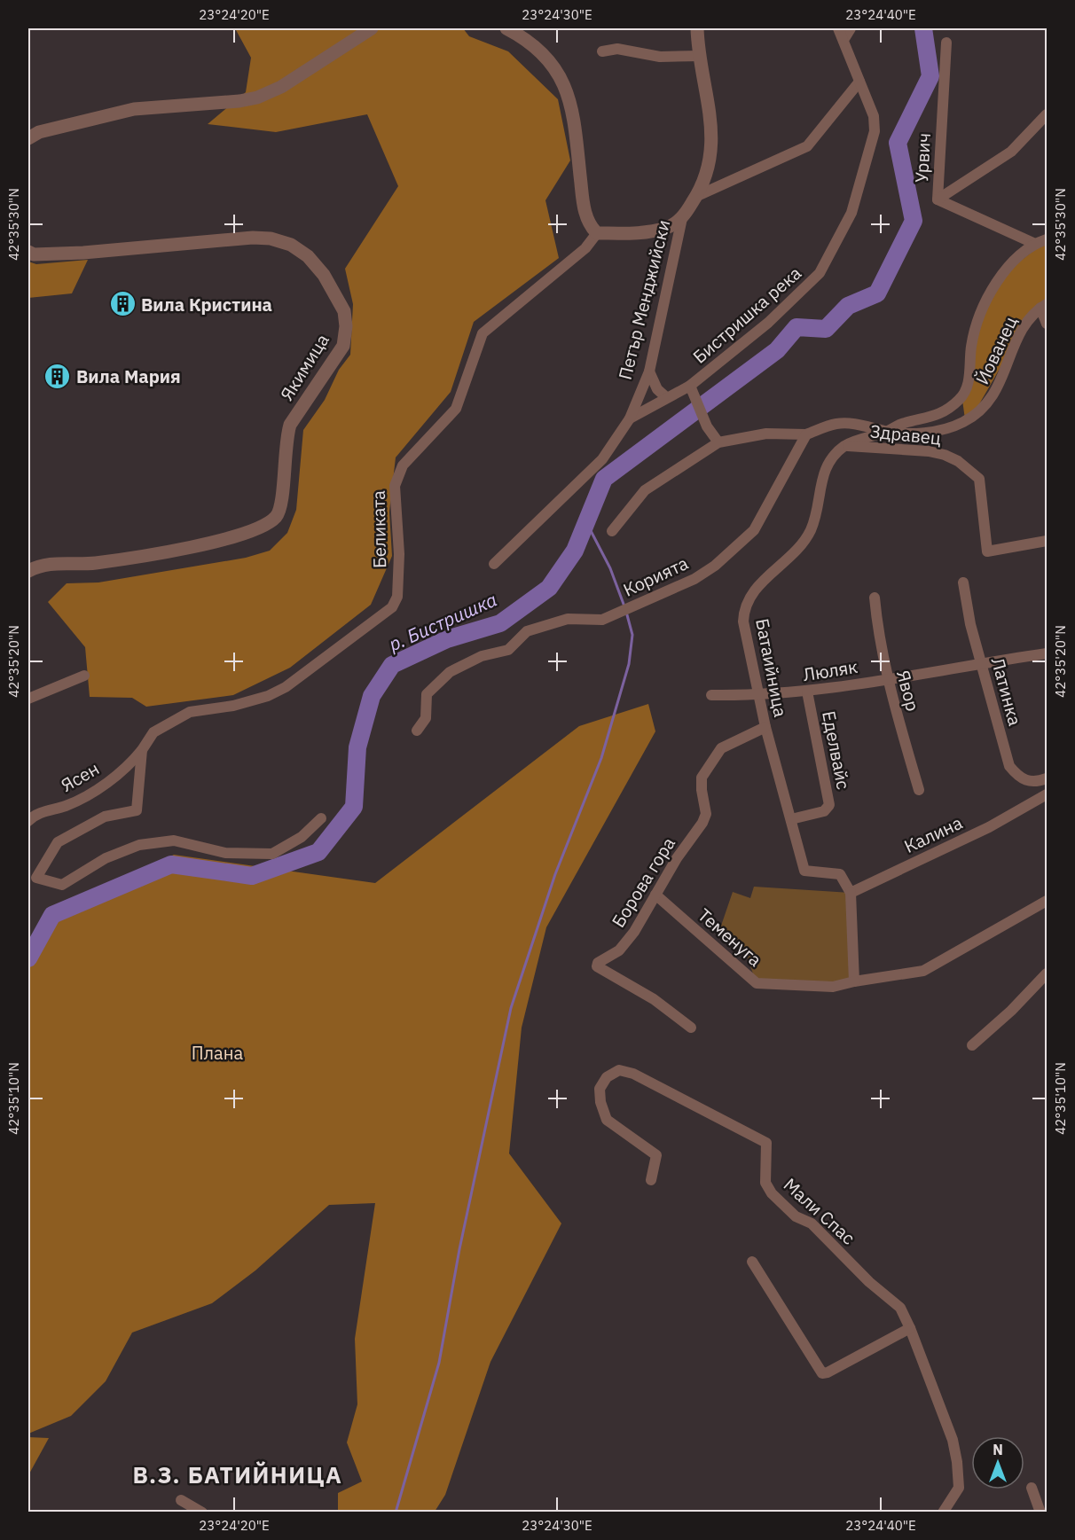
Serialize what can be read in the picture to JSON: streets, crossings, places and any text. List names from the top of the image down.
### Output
{
  "streets": {
    "street": [
      "Урвич",
      "Петър Менджийски",
      "Бистришка река",
      "Йованец",
      "Якимица",
      "Здравец",
      "Беликата",
      "Корията",
      "Батаийница",
      "Люляк",
      "Явор",
      "Латинка",
      "Еделвайс",
      "Ясен",
      "Калина",
      "Борова гора",
      "Теменуга",
      "Мали Спас"
    ]
  },
  "crossings": [
    ["Петър Менджийски", "Бистришка река"],
    ["Здравец", "Батаийница"],
    ["Беликата", "Ясен"],
    ["Батаийница", "Люляк"],
    ["Батаийница", "Еделвайс"],
    ["Батаийница", "Калина"],
    ["Батаийница", "Борова гора"],
    ["Люляк", "Явор"],
    ["Люляк", "Латинка"],
    ["Люляк", "Еделвайс"],
    ["Борова гора", "Теменуга"]
  ],
  "districts": ["В.З. БАТИЙНИЦА"],
  "water": ["р. Бистришка"],
  "parks": ["Плана"],
  "places": {
    "building": ["Вила Кристина", "Вила Мария"]
  },
  "north": "top",
  "coordinates": [
    "23°24'20\"E",
    "23°24'30\"E",
    "23°24'40\"E",
    "42°35'30\"N",
    "42°35'20\"N",
    "42°35'10\"N"
  ]
}
